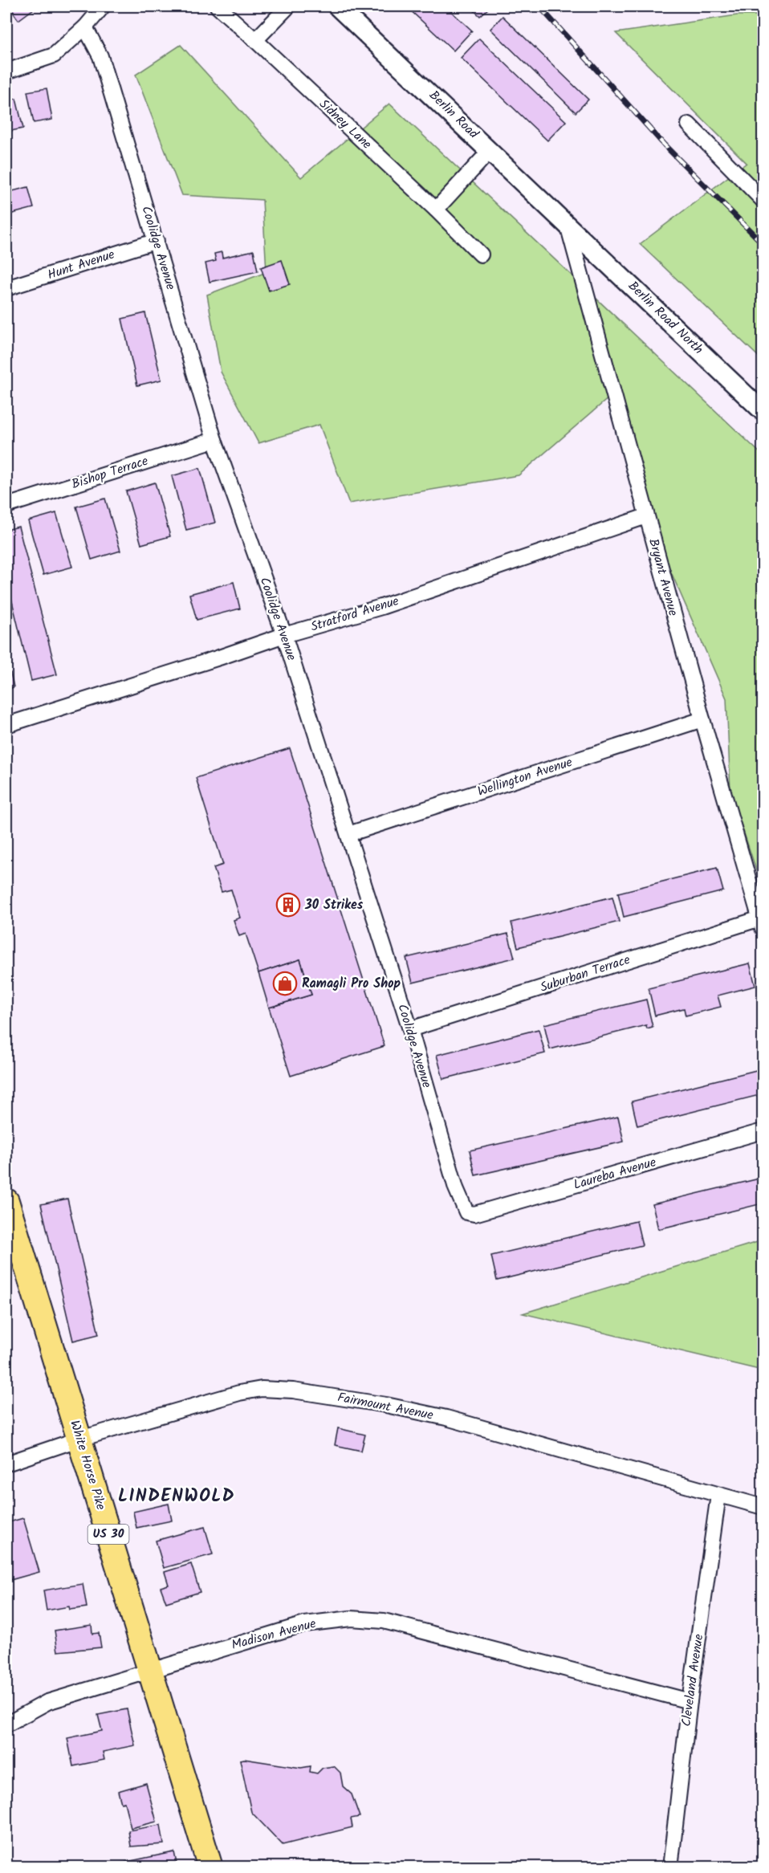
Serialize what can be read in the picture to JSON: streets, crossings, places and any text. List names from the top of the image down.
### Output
{
  "streets": {
    "highway": ["White Horse Pike", "US 30"],
    "street": [
      "Berlin Road",
      "Sidney Lane",
      "Coolidge Avenue",
      "Hunt Avenue",
      "Berlin Road North",
      "Bishop Terrace",
      "Bryant Avenue",
      "Stratford Avenue",
      "Wellington Avenue",
      "Suburban Terrace",
      "Laureba Avenue",
      "Fairmount Avenue",
      "Madison Avenue",
      "Cleveland Avenue"
    ]
  },
  "crossings": [
    ["Berlin Road", "Berlin Road North"],
    ["Berlin Road", "Bryant Avenue"],
    ["Coolidge Avenue", "Hunt Avenue"],
    ["Coolidge Avenue", "Bishop Terrace"],
    ["Coolidge Avenue", "Stratford Avenue"],
    ["Coolidge Avenue", "Wellington Avenue"],
    ["Coolidge Avenue", "Suburban Terrace"],
    ["Coolidge Avenue", "Laureba Avenue"],
    ["Berlin Road North", "Bryant Avenue"],
    ["Bryant Avenue", "Stratford Avenue"],
    ["Bryant Avenue", "Wellington Avenue"],
    ["Bryant Avenue", "Suburban Terrace"],
    ["Fairmount Avenue", "White Horse Pike"],
    ["Fairmount Avenue", "Cleveland Avenue"],
    ["White Horse Pike", "Madison Avenue"],
    ["Madison Avenue", "Cleveland Avenue"]
  ],
  "districts": ["LINDENWOLD"],
  "places": {
    "building": ["30 Strikes"],
    "shop": ["Ramagli Pro Shop"]
  }
}
